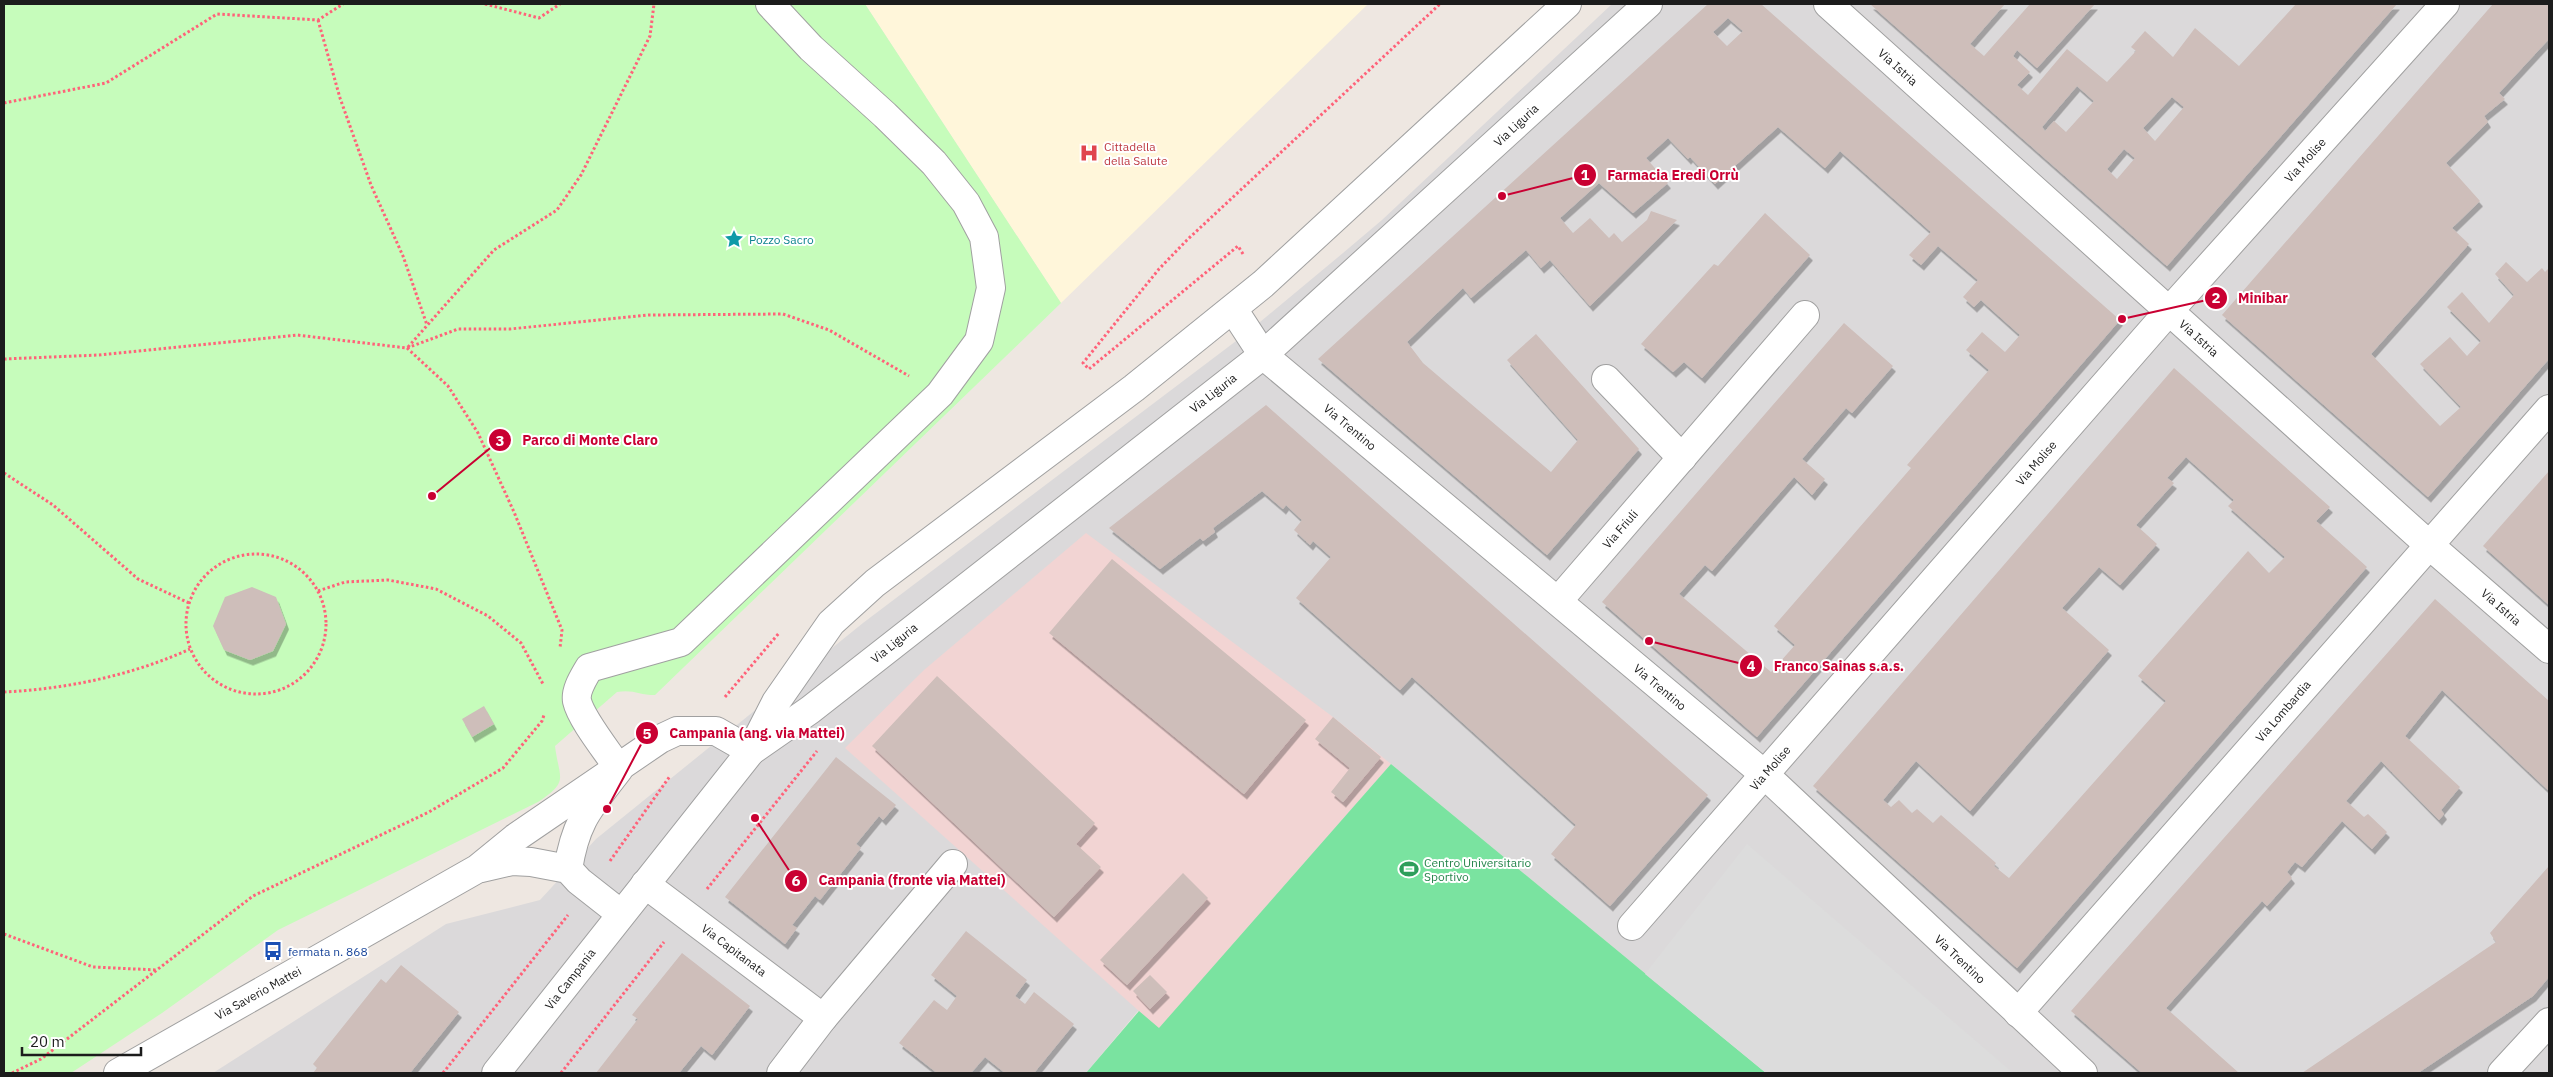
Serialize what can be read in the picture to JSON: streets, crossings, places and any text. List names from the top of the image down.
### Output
{
  "streets": {
    "street": [
      "Via Istria",
      "Via Liguria",
      "Via Molise",
      "Via Trentino",
      "Via Friuli",
      "Via Lombardia",
      "Via Capitanata",
      "Via Campania",
      "Via Saverio Mattei"
    ]
  },
  "crossings": [
    ["Via Istria", "Via Molise"],
    ["Via Istria", "Via Lombardia"],
    ["Via Liguria", "Via Trentino"],
    ["Via Liguria", "Via Capitanata"],
    ["Via Liguria", "Via Campania"],
    ["Via Liguria", "Via Saverio Mattei"],
    ["Via Molise", "Via Trentino"],
    ["Via Trentino", "Via Friuli"],
    ["Via Trentino", "Via Lombardia"],
    ["Via Capitanata", "Via Campania"]
  ],
  "places": {
    "hospital": ["Cittadella della Salute"],
    "other": [
      "Farmacia Eredi Orrù",
      "Minibar",
      "Parco di Monte Claro",
      "Franco Sainas s.a.s.",
      "Campania (ang. via Mattei)",
      "Campania (fronte via Mattei)"
    ],
    "place": ["Pozzo Sacro"],
    "sports": ["Centro Universitario Sportivo"],
    "bus stop": ["fermata n. 868"]
  },
  "scale_bar": "20 m"
}
